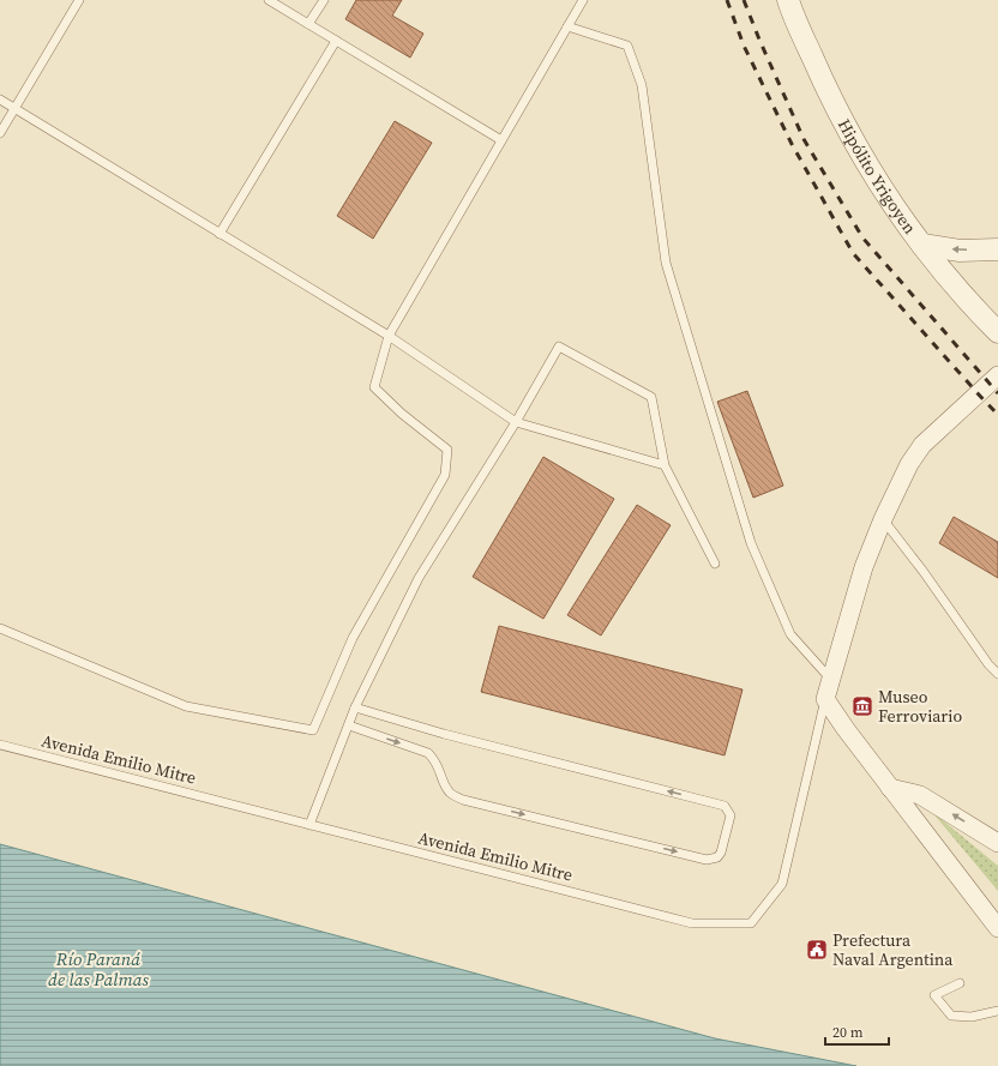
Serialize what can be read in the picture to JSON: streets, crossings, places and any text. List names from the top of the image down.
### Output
{
  "streets": {
    "street": ["Hipólito Yrigoyen"],
    "lane": ["Avenida Emilio Mitre"]
  },
  "water": ["Río Paraná de las Palmas"],
  "places": {
    "museum": ["Museo Ferroviario"],
    "public building": ["Prefectura Naval Argentina"]
  },
  "scale_bar": "20 m"
}
